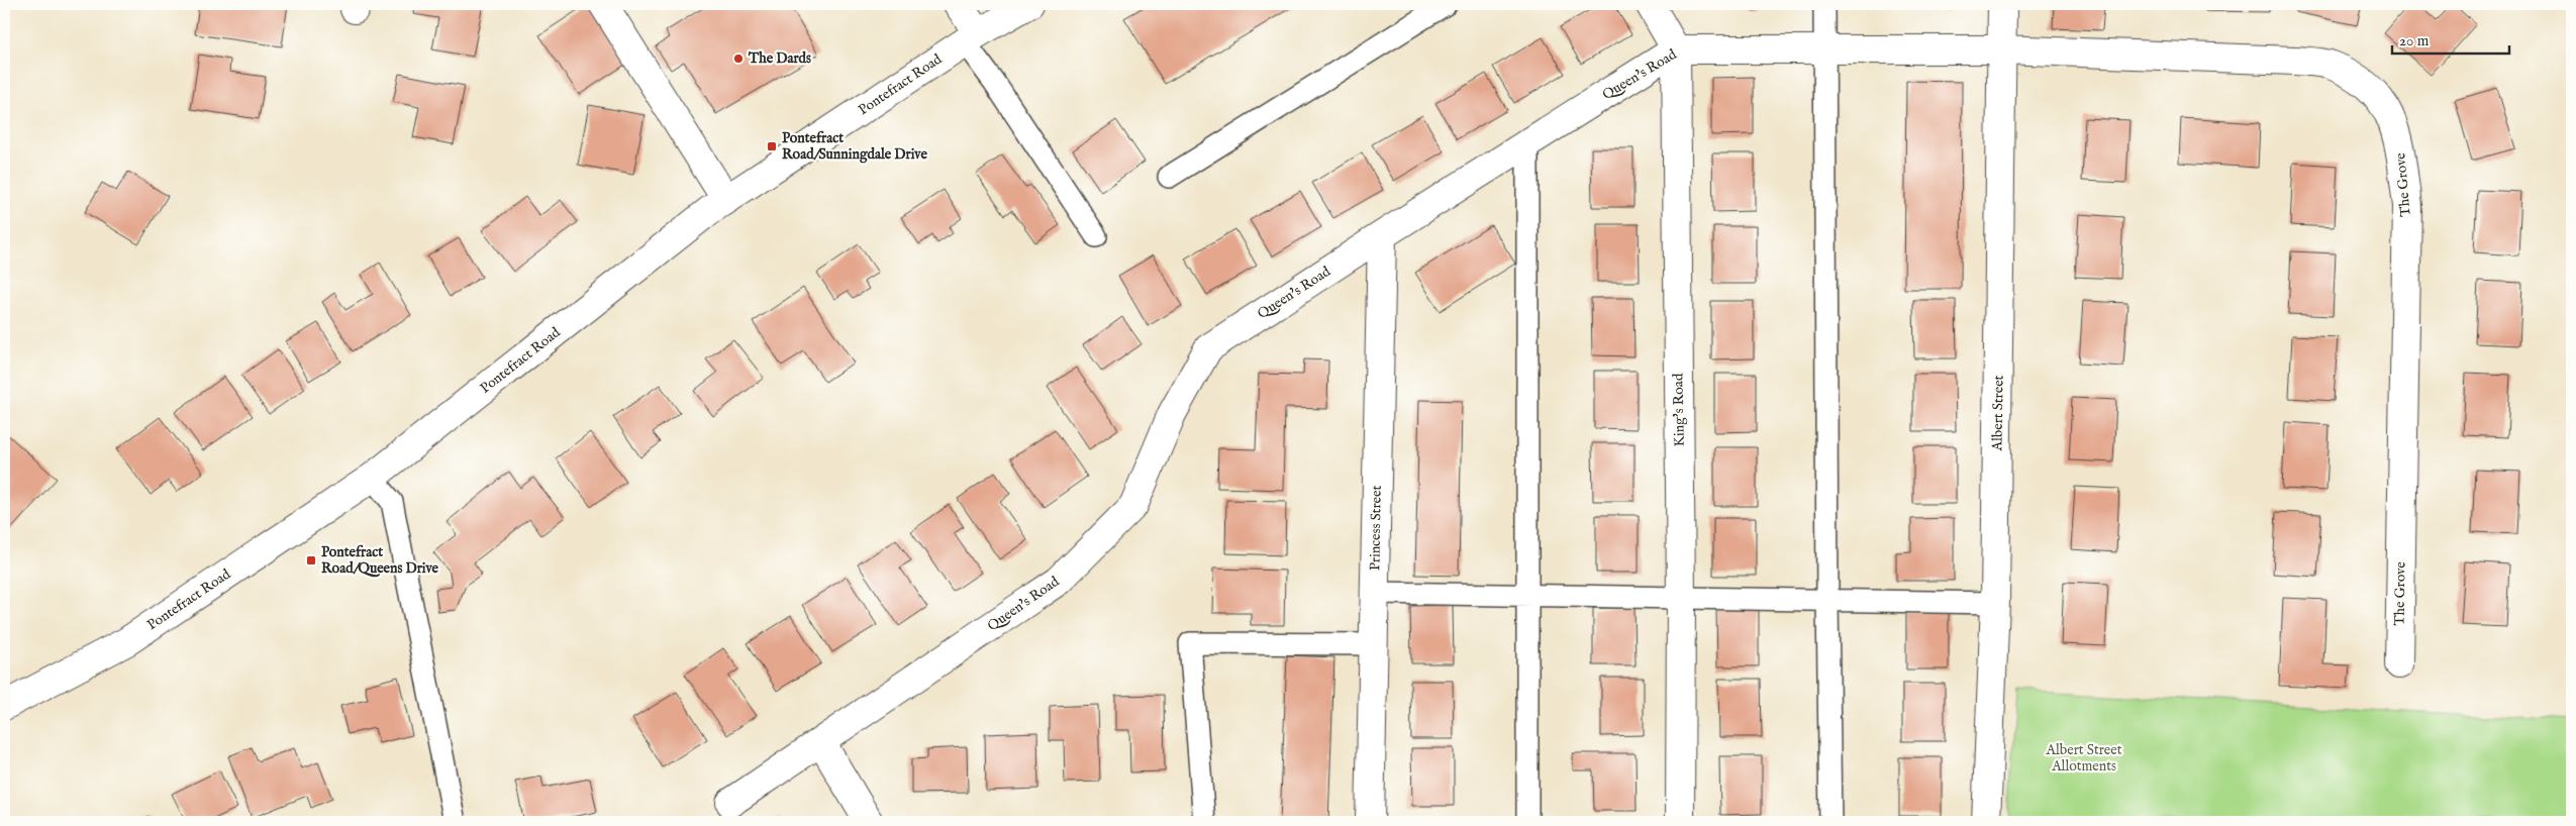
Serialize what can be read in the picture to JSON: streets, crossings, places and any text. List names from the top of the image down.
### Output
{
  "streets": {
    "street": [
      "Queen's Road",
      "Pontefract Road",
      "The Grove",
      "King's Road",
      "Albert Street",
      "Princess Street"
    ]
  },
  "crossings": [
    ["Queen's Road", "The Grove"],
    ["Queen's Road", "King's Road"],
    ["Queen's Road", "Albert Street"],
    ["Queen's Road", "Princess Street"],
    ["The Grove", "Albert Street"]
  ],
  "parks": ["Albert Street Allotments"],
  "places": {
    "other": ["The Dards"],
    "transit": ["Pontefract Road/Sunningdale Drive", "Pontefract Road/Queens Drive"]
  },
  "scale_bar": "20 m"
}
